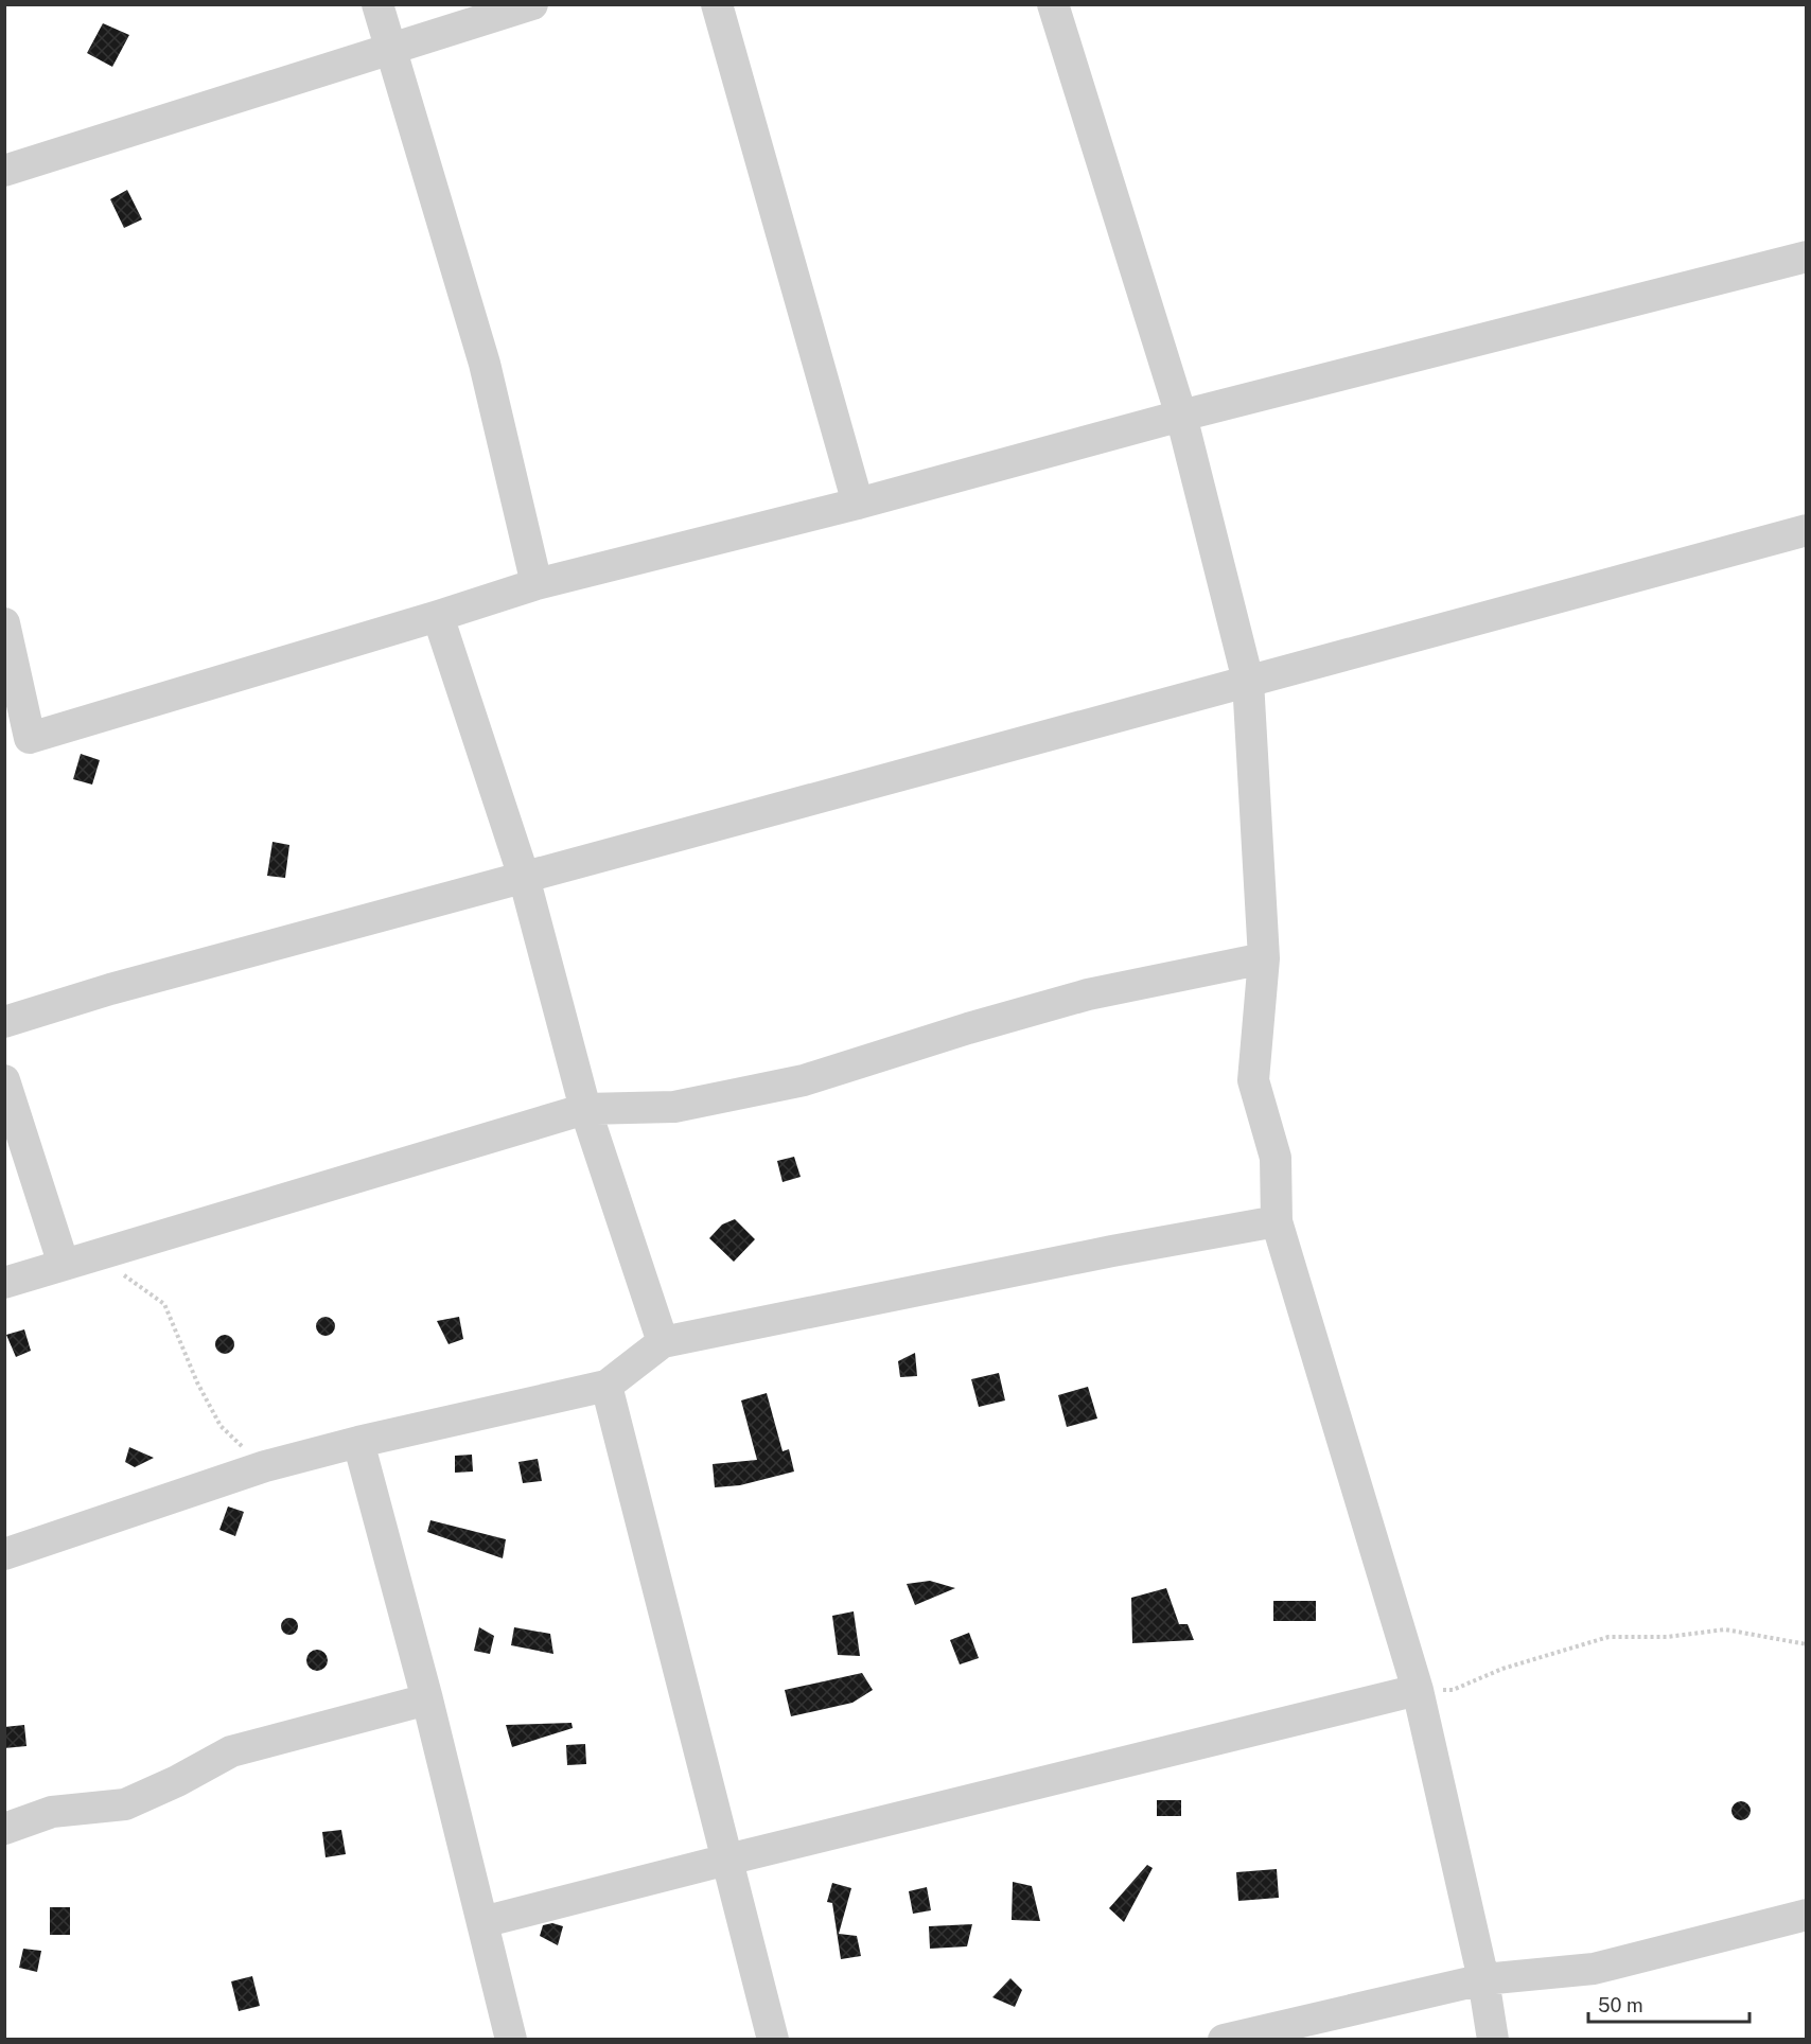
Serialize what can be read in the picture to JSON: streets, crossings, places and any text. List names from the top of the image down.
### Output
{
  "scale_bar": "50 m"
}
